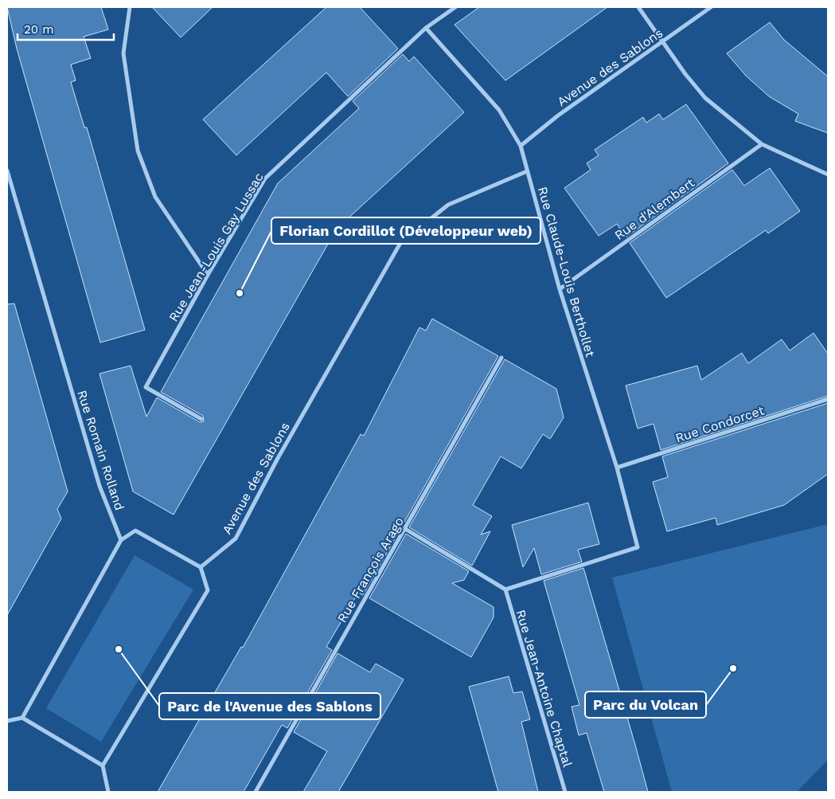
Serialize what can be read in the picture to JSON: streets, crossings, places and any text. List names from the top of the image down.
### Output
{
  "streets": {
    "street": [
      "Avenue des Sablons",
      "Rue d'Alembert",
      "Rue Jean-Louis Gay Lussac",
      "Rue Claude-Louis Berthollet",
      "Rue Condorcet",
      "Rue Romain Rolland",
      "Rue François Arago",
      "Rue Jean-Antoine Chaptal"
    ]
  },
  "crossings": [
    ["Avenue des Sablons", "Rue Claude-Louis Berthollet"],
    ["Rue d'Alembert", "Rue Claude-Louis Berthollet"],
    ["Rue Jean-Louis Gay Lussac", "Rue Claude-Louis Berthollet"],
    ["Rue Claude-Louis Berthollet", "Rue Condorcet"],
    ["Rue Claude-Louis Berthollet", "Rue Jean-Antoine Chaptal"]
  ],
  "places": ["Florian Cordillot (Développeur web)", "Parc de l'Avenue des Sablons", "Parc du Volcan"],
  "scale_bar": "20 m"
}
